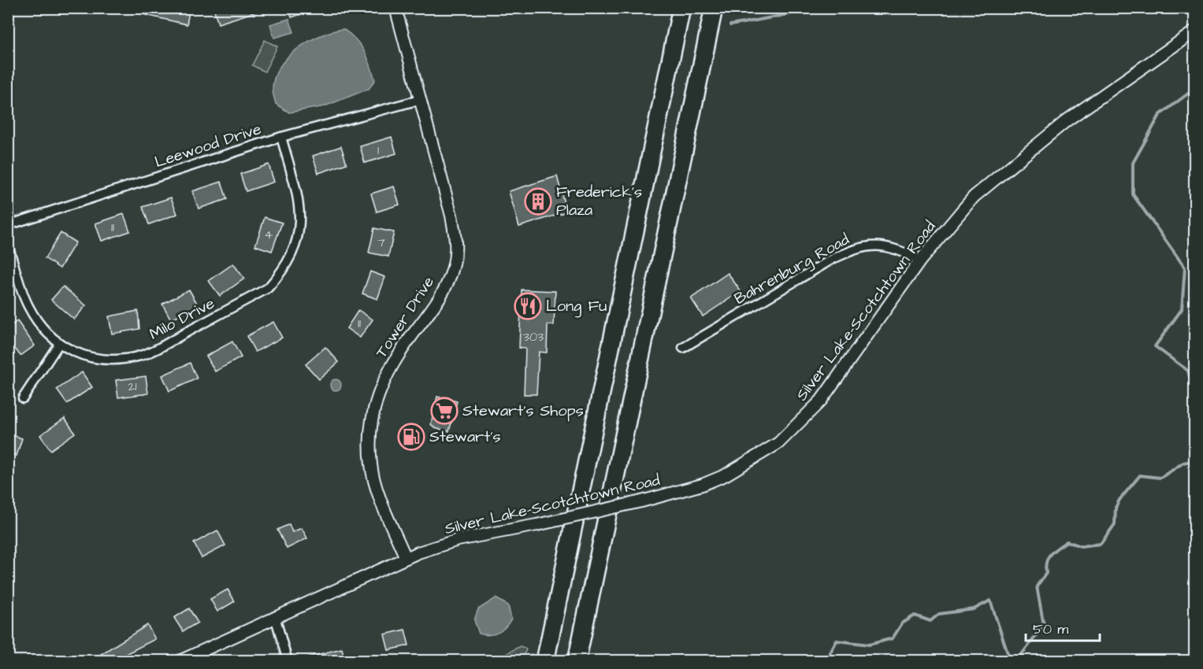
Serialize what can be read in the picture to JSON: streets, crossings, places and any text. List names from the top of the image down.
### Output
{
  "streets": {
    "street": [
      "Leewood Drive",
      "Bahrenburg Road",
      "Silver Lake-Scotchtown Road",
      "Tower Drive",
      "Milo Drive"
    ]
  },
  "crossings": [
    ["Leewood Drive", "Tower Drive"],
    ["Leewood Drive", "Milo Drive"],
    ["Bahrenburg Road", "Silver Lake-Scotchtown Road"],
    ["Silver Lake-Scotchtown Road", "Tower Drive"]
  ],
  "places": {
    "building": ["Frederick's Plaza"],
    "restaurant": ["Long Fu"],
    "supermarket": ["Stewart's Shops"],
    "fuel station": ["Stewart's"]
  },
  "house_numbers": [
    "1",
    "11",
    "4",
    "7",
    "11",
    "303",
    "21"
  ],
  "scale_bar": "50 m"
}
